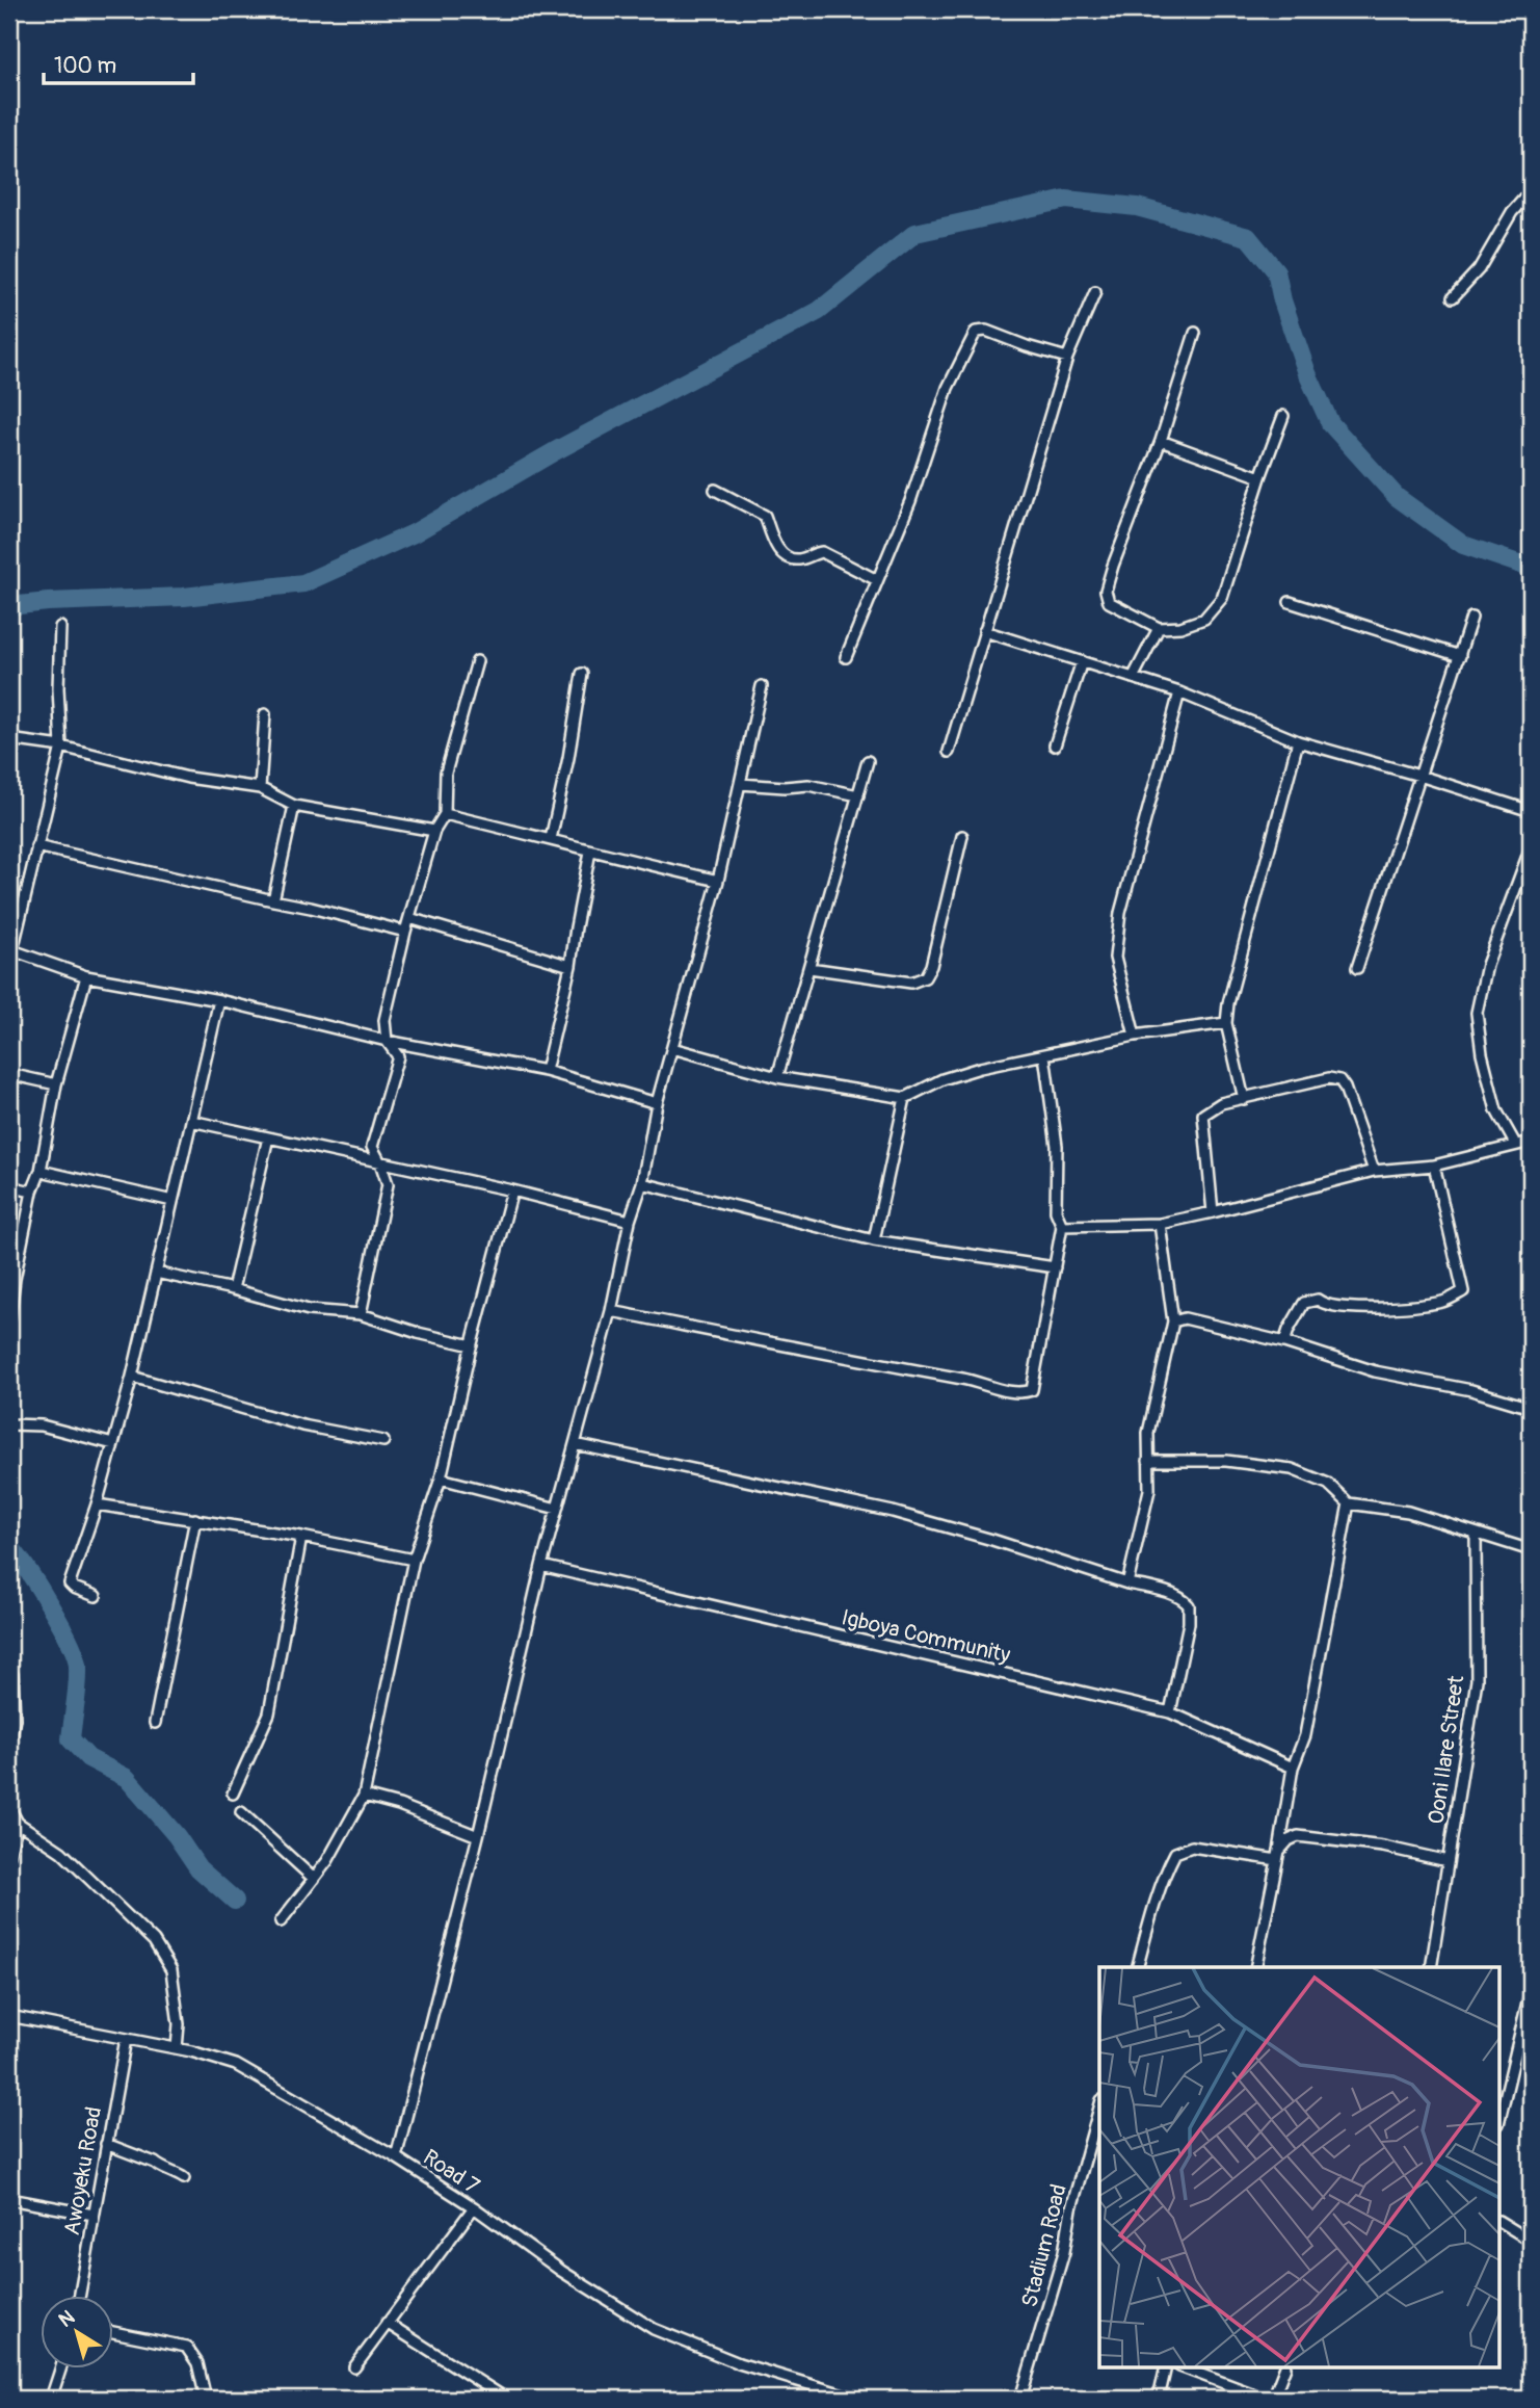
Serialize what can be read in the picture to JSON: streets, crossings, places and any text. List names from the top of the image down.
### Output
{
  "streets": {
    "street": [
      "Igboya Community",
      "Ooni Ilare Street",
      "Awoyeku Road",
      "Road 7",
      "Stadium Road"
    ]
  },
  "crossings": [
    ["Awoyeku Road", "Road 7"]
  ],
  "scale_bar": "100 m",
  "north": "top left"
}
